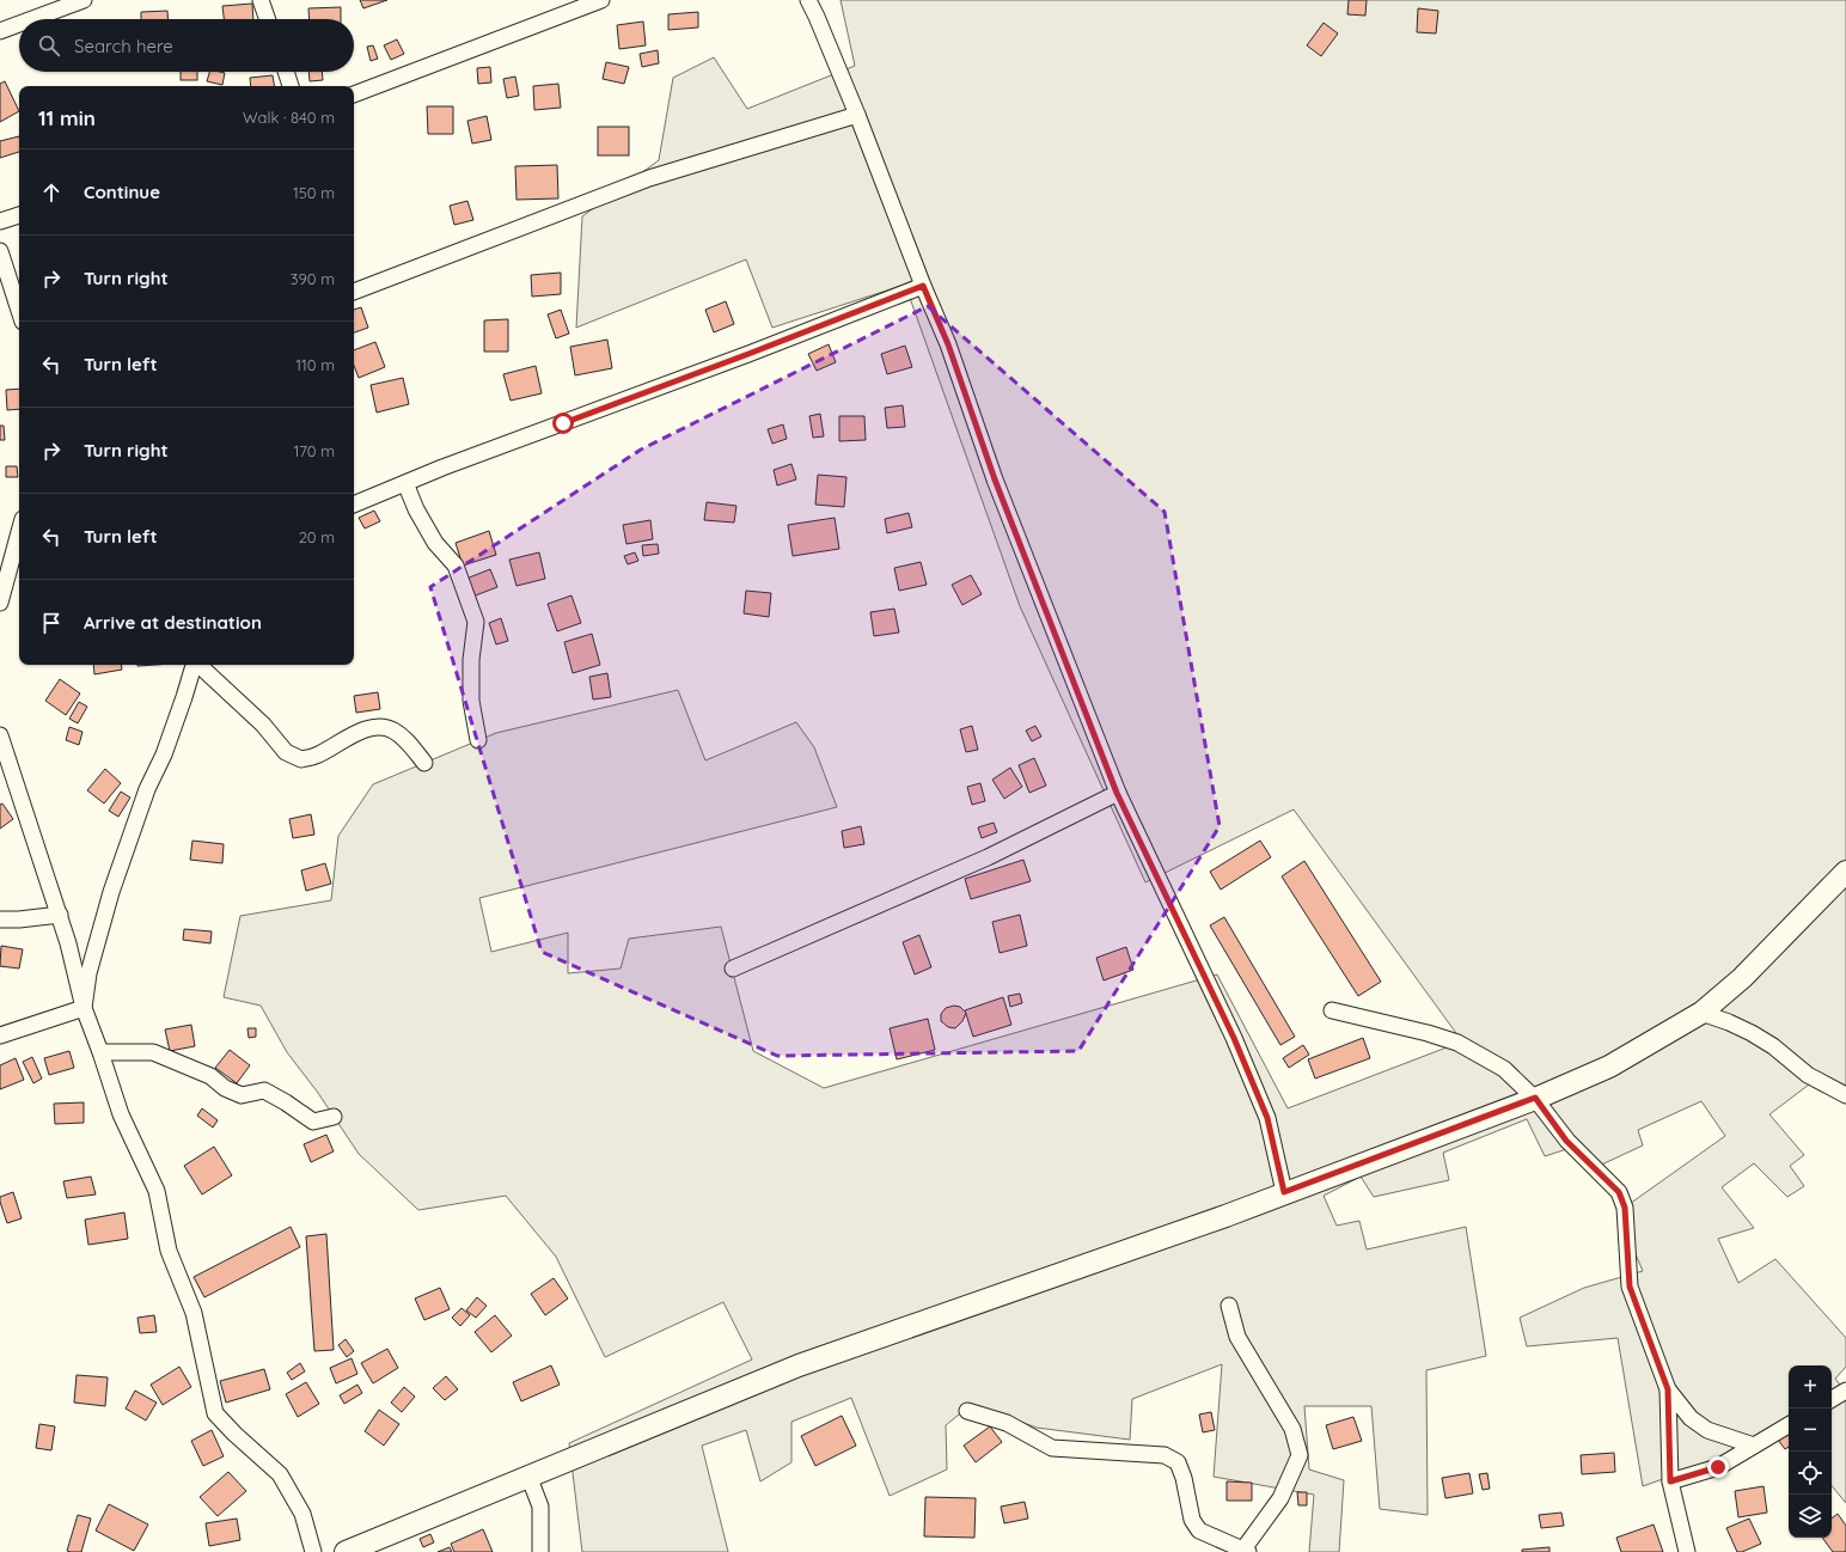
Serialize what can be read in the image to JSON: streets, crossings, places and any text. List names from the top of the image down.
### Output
{
  "page": {
    "search": "Search here",
    "heading": ["11 min", "Walk · 840 m"],
    "list": [
      ["Continue", "150 m"],
      ["Turn right", "390 m"],
      ["Turn left", "110 m"],
      ["Turn right", "170 m"],
      ["Turn left", "20 m"],
      "Arrive at destination"
    ],
    "map_buttons": ["+", "−"]
  }
}
